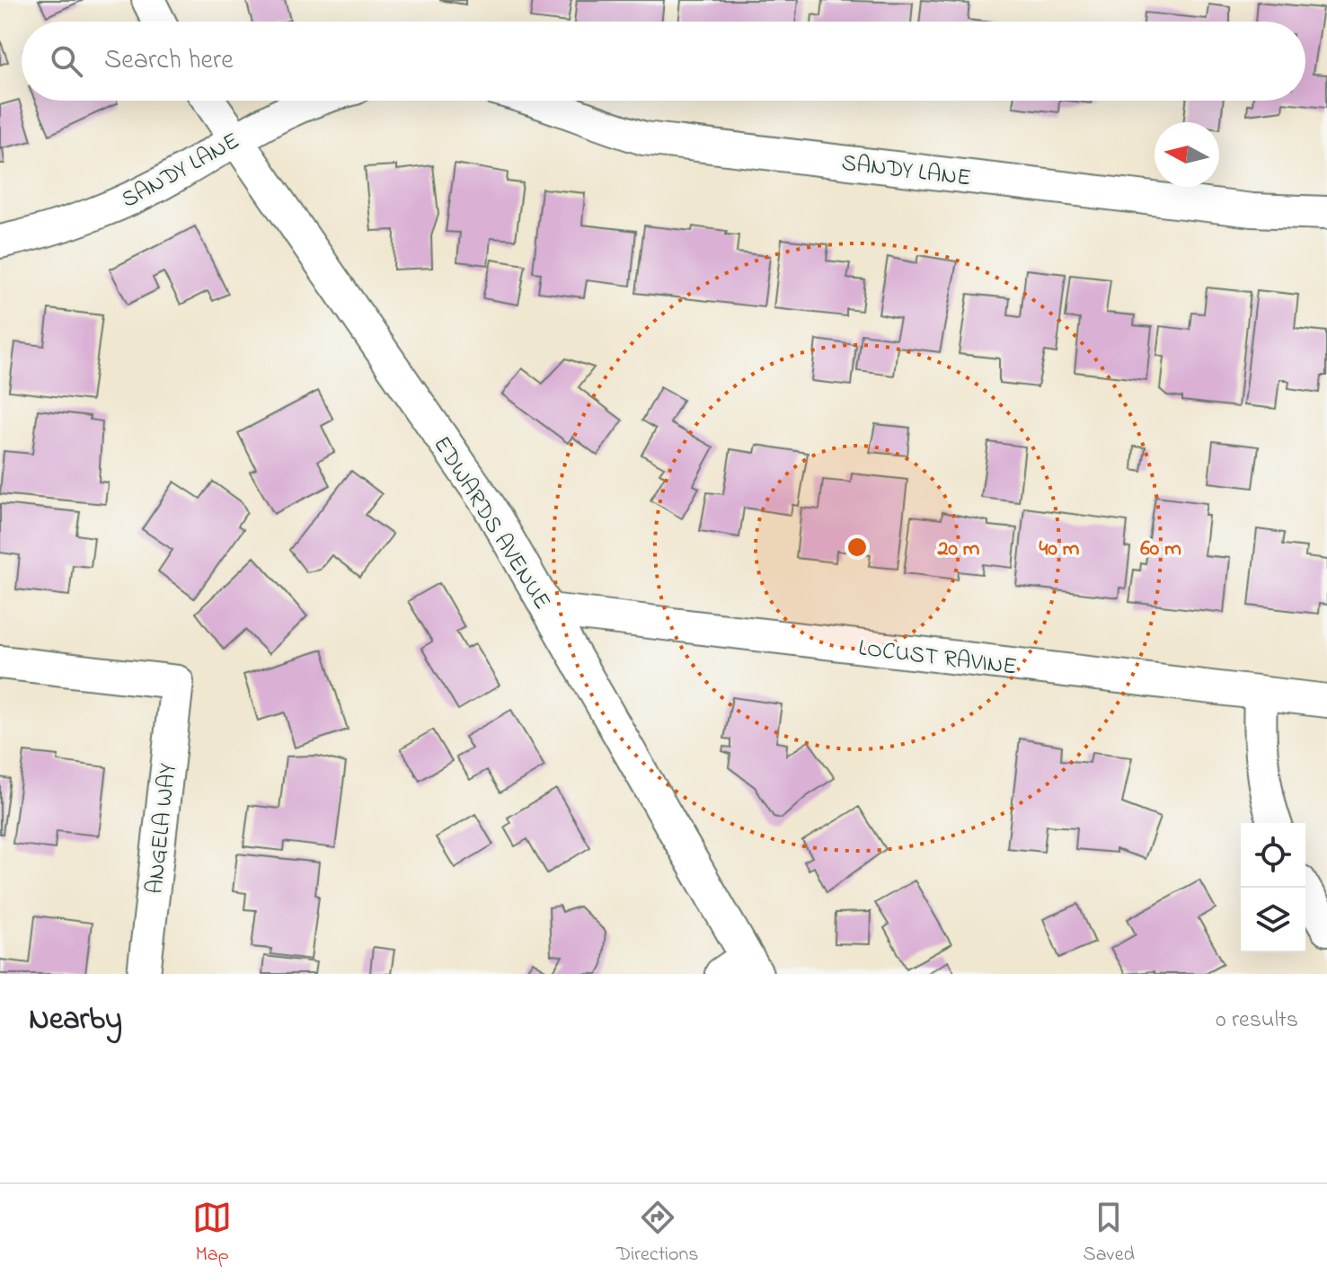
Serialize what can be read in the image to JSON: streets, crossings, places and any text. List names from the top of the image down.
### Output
{
  "streets": {
    "street": [
      "SANDY LANE",
      "EDWARDS AVENUE",
      "LOCUST RAVINE",
      "ANGELA WAY"
    ]
  },
  "crossings": [
    ["SANDY LANE", "EDWARDS AVENUE"],
    ["EDWARDS AVENUE", "LOCUST RAVINE"]
  ],
  "north": "left",
  "page": {
    "search": "Search here",
    "heading": ["Nearby", "0 results"],
    "nav": ["Map", "Directions", "Saved"]
  },
  "rings": ["20 m", "40 m", "60 m"]
}
